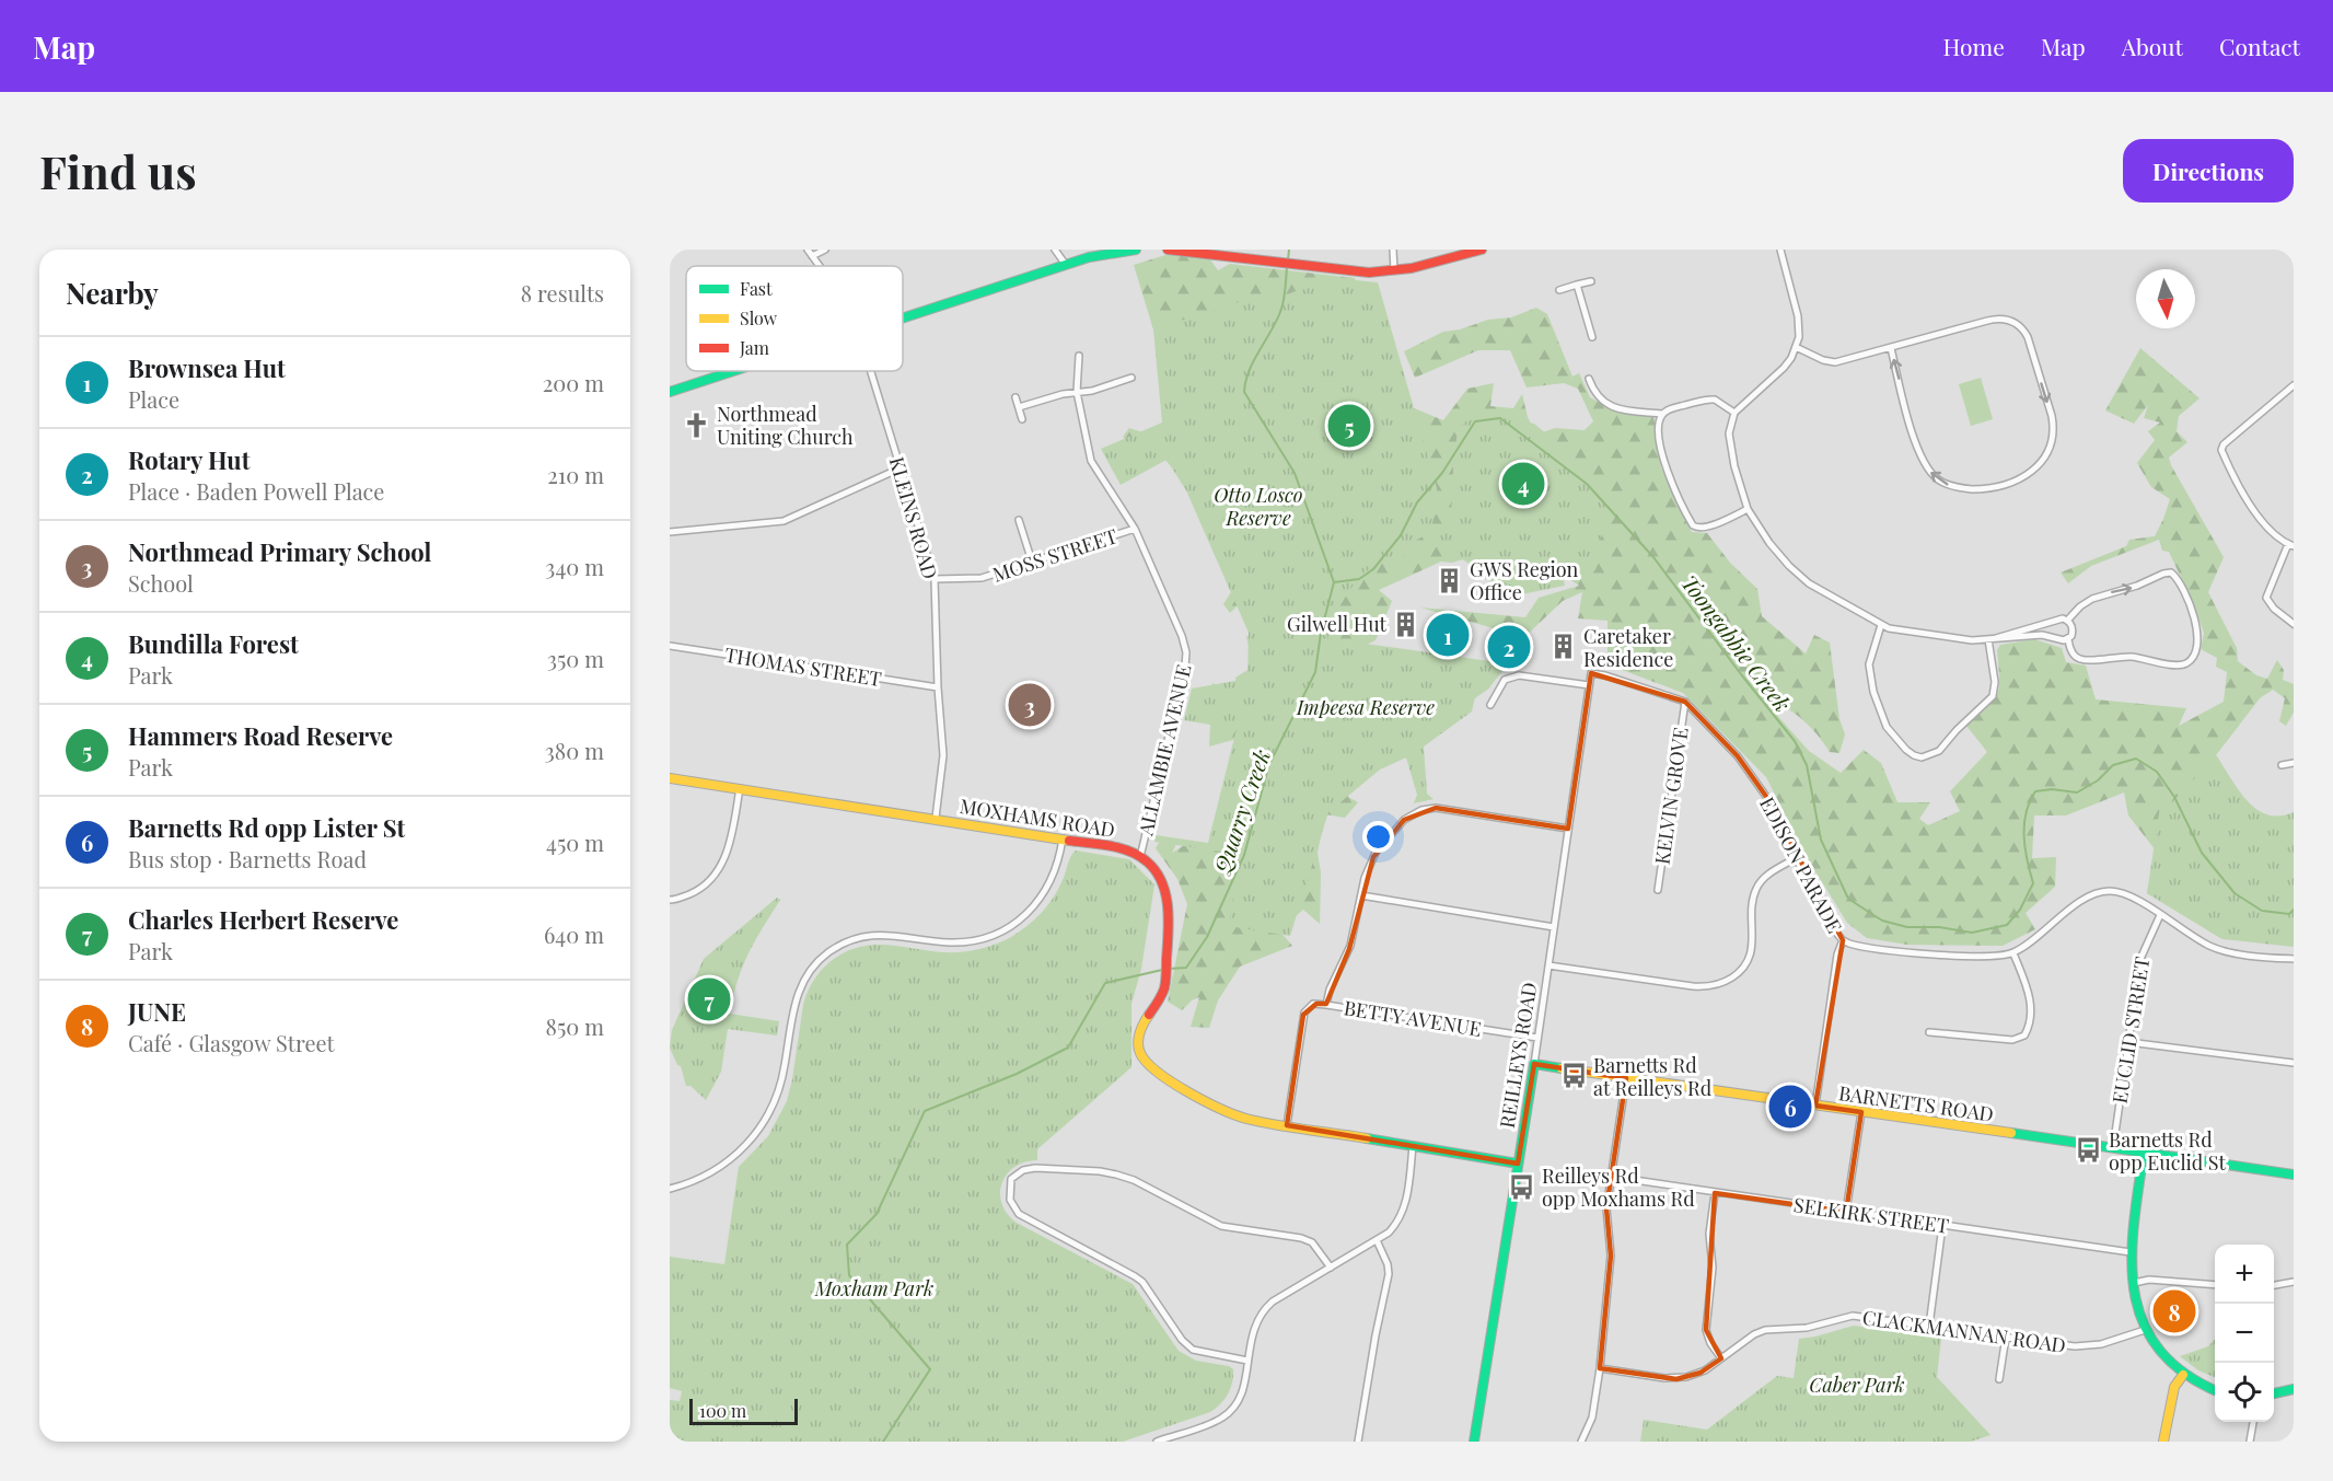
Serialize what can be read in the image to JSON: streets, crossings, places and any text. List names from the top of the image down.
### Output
{
  "streets": {
    "street": [
      "KLEINS ROAD",
      "MOSS STREET",
      "THOMAS STREET",
      "ALLAMBIE AVENUE",
      "KELVIN GROVE",
      "MOXHAMS ROAD",
      "EDISON PARADE",
      "BETTY AVENUE",
      "EUCLID STREET",
      "REILLEYS ROAD",
      "BARNETTS ROAD",
      "SELKIRK STREET",
      "CLACKMANNAN ROAD"
    ]
  },
  "crossings": [
    ["KLEINS ROAD", "MOSS STREET"],
    ["KLEINS ROAD", "THOMAS STREET"],
    ["KLEINS ROAD", "MOXHAMS ROAD"],
    ["MOSS STREET", "ALLAMBIE AVENUE"],
    ["ALLAMBIE AVENUE", "MOXHAMS ROAD"],
    ["KELVIN GROVE", "EDISON PARADE"],
    ["EDISON PARADE", "REILLEYS ROAD"],
    ["BETTY AVENUE", "REILLEYS ROAD"],
    ["EUCLID STREET", "BARNETTS ROAD"],
    ["REILLEYS ROAD", "BARNETTS ROAD"]
  ],
  "water": ["Toongabbie Creek", "Quarry Creek"],
  "parks": [
    "Otto Losco Reserve",
    "Impeesa Reserve",
    "Moxham Park",
    "Caber Park"
  ],
  "places": {
    "church": ["Northmead Uniting Church"],
    "building": ["GWS Region Office", "Gilwell Hut", "Caretaker Residence"],
    "bus stop": ["Barnetts Rd at Reilleys Rd", "Barnetts Rd opp Euclid St", "Reilleys Rd opp Moxhams Rd"]
  },
  "legend": ["Fast", "Slow", "Jam"],
  "scale_bar": "100 m",
  "north": "bottom",
  "page": {
    "header": "Map",
    "nav": [
      "Home",
      "Map",
      "About",
      "Contact"
    ],
    "buttons": "Directions",
    "title": "Find us",
    "heading": ["Nearby", "8 results"],
    "list": [
      {
        "mark": "1",
        "name": "Brownsea Hut",
        "note": "Place",
        "value": "200 m"
      },
      {
        "mark": "2",
        "name": "Rotary Hut",
        "note": "Place · Baden Powell Place",
        "value": "210 m"
      },
      {
        "mark": "3",
        "name": "Northmead Primary School",
        "note": "School",
        "value": "340 m"
      },
      {
        "mark": "4",
        "name": "Bundilla Forest",
        "note": "Park",
        "value": "350 m"
      },
      {
        "mark": "5",
        "name": "Hammers Road Reserve",
        "note": "Park",
        "value": "380 m"
      },
      {
        "mark": "6",
        "name": "Barnetts Rd opp Lister St",
        "note": "Bus stop · Barnetts Road",
        "value": "450 m"
      },
      {
        "mark": "7",
        "name": "Charles Herbert Reserve",
        "note": "Park",
        "value": "640 m"
      },
      {
        "mark": "8",
        "name": "JUNE",
        "note": "Café · Glasgow Street",
        "value": "850 m"
      }
    ],
    "pins": [
      "5",
      "4",
      "1",
      "2",
      "3",
      "7",
      "6",
      "8"
    ],
    "map_buttons": ["+", "−"],
    "scale": "100 m"
  }
}
